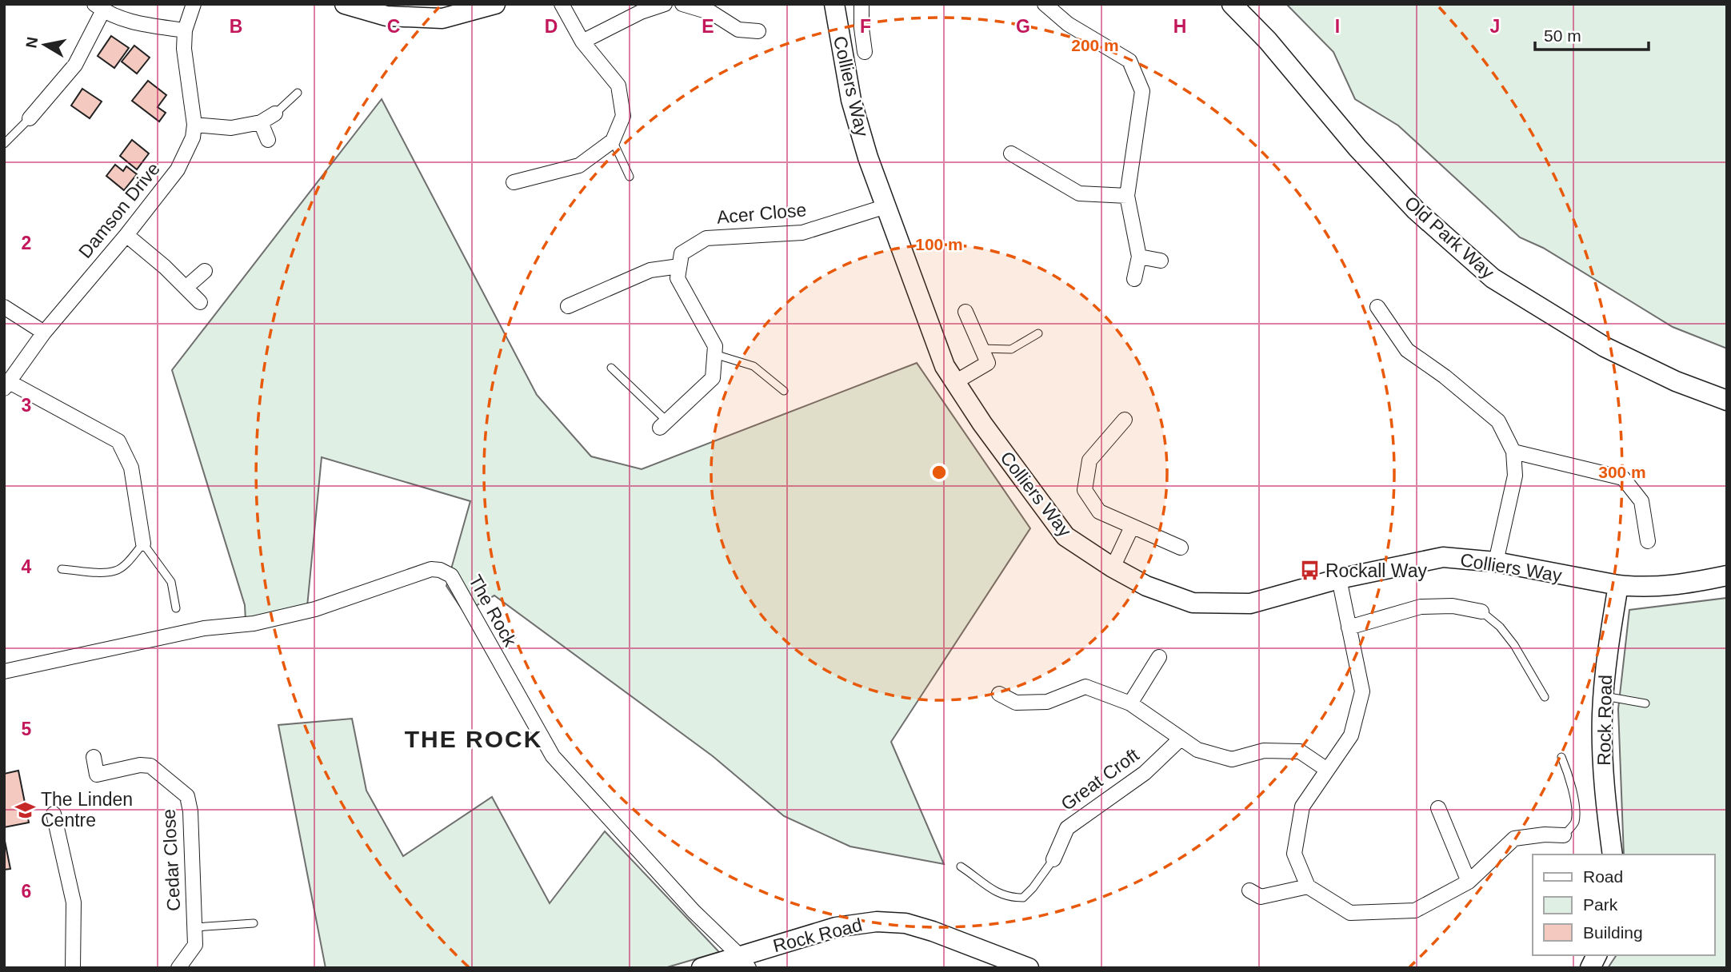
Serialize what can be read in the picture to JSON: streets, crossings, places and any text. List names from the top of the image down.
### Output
{
  "streets": {
    "street": [
      "Colliers Way",
      "Damson Drive",
      "Acer Close",
      "Old Park Way",
      "The Rock",
      "Rock Road",
      "Great Croft",
      "Cedar Close"
    ]
  },
  "crossings": [
    ["Colliers Way", "Acer Close"],
    ["Colliers Way", "Rock Road"],
    ["The Rock", "Rock Road"]
  ],
  "districts": ["THE ROCK"],
  "places": {
    "bus stop": ["Rockall Way"],
    "school or university": ["The Linden Centre"]
  },
  "legend": ["Road", "Park", "Building"],
  "scale_bar": "50 m",
  "north": "left",
  "grid": {
    "columns": [
      "B",
      "C",
      "D",
      "E",
      "F",
      "G",
      "H",
      "I",
      "J"
    ],
    "rows": [
      "2",
      "3",
      "4",
      "5",
      "6"
    ]
  },
  "rings": ["200 m", "100 m", "300 m"]
}
